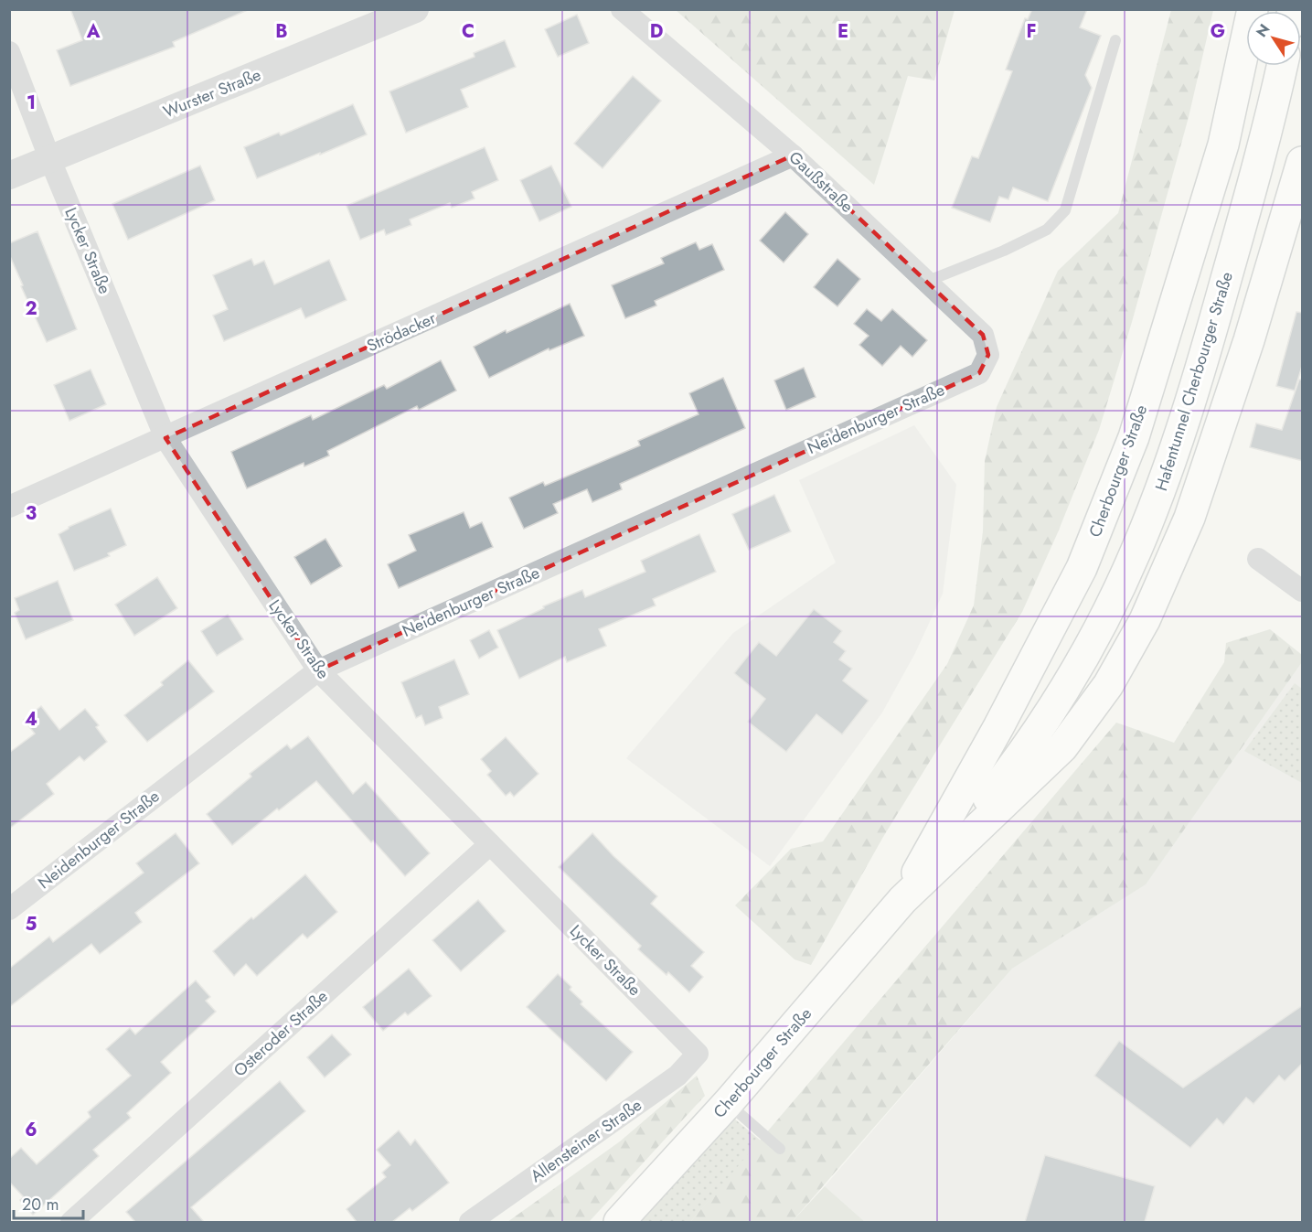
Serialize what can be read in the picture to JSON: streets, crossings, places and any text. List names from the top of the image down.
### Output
{
  "streets": {
    "main road": ["Hafentunnel Cherbourger Straße", "Cherbourger Straße"],
    "street": [
      "Wurster Straße",
      "Gaußstraße",
      "Lycker Straße",
      "Strödacker",
      "Neidenburger Straße",
      "Osteroder Straße",
      "Allensteiner Straße"
    ]
  },
  "crossings": [
    ["Wurster Straße", "Lycker Straße"],
    ["Gaußstraße", "Strödacker"],
    ["Gaußstraße", "Neidenburger Straße"],
    ["Lycker Straße", "Strödacker"],
    ["Lycker Straße", "Neidenburger Straße"],
    ["Lycker Straße", "Osteroder Straße"],
    ["Lycker Straße", "Allensteiner Straße"],
    ["Hafentunnel Cherbourger Straße", "Cherbourger Straße"]
  ],
  "scale_bar": "20 m",
  "north": "top left",
  "grid": {
    "columns": [
      "A",
      "B",
      "C",
      "D",
      "E",
      "F",
      "G"
    ],
    "rows": [
      "1",
      "2",
      "3",
      "4",
      "5",
      "6"
    ]
  }
}
